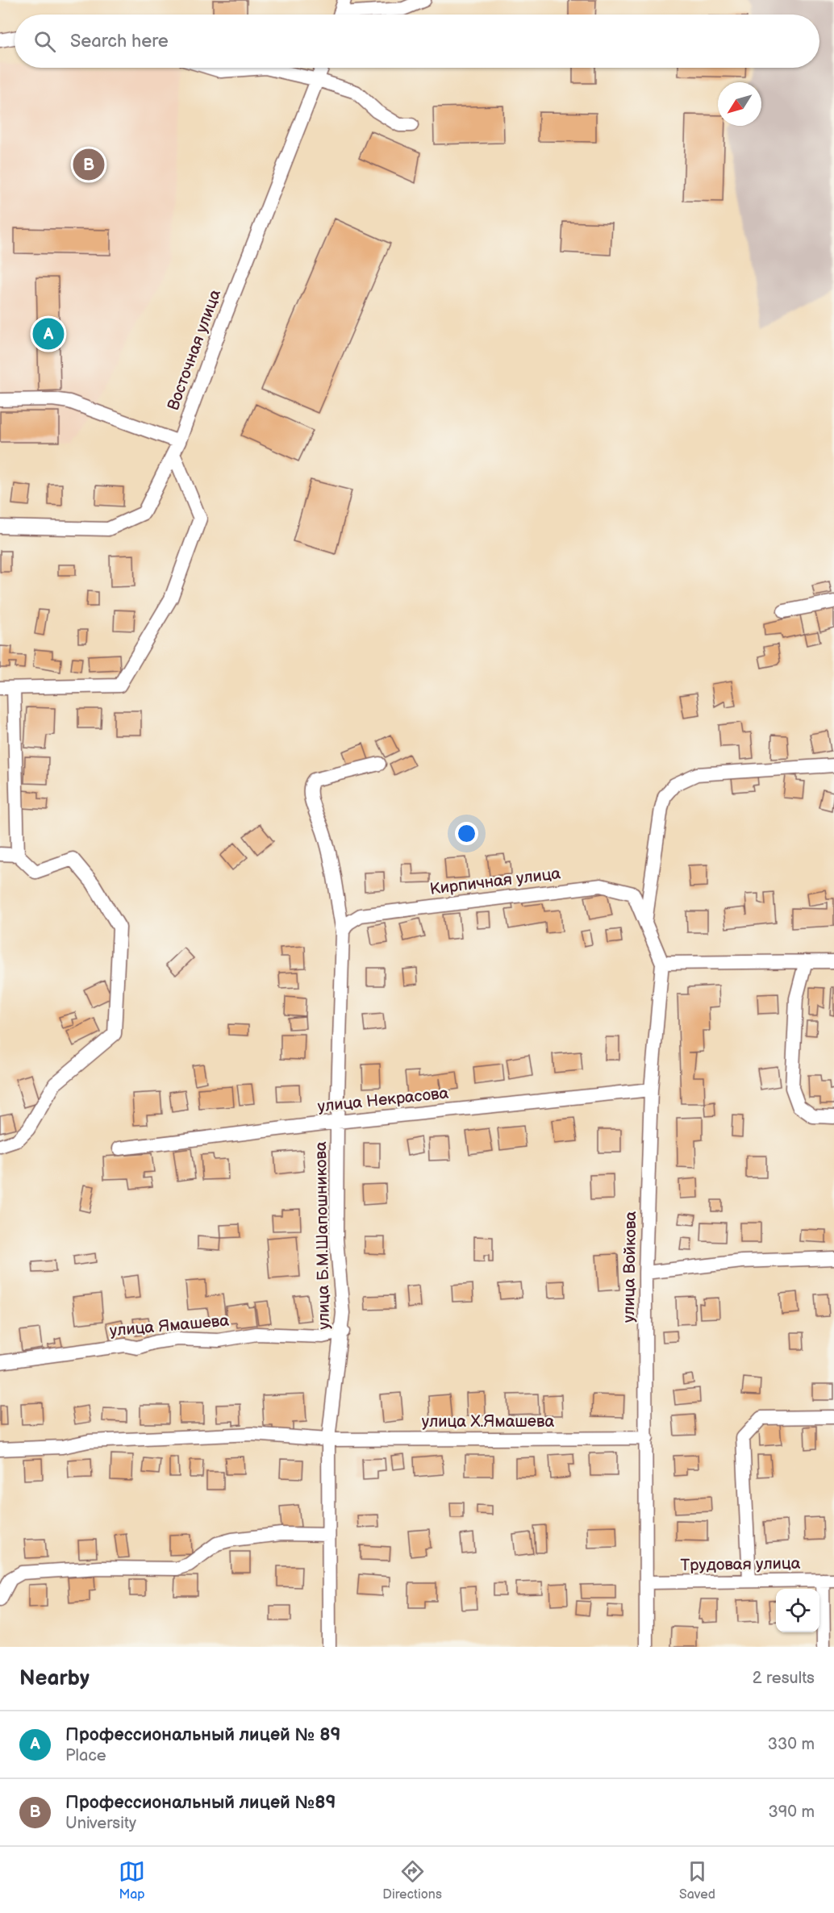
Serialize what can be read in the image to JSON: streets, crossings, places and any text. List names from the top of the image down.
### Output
{
  "streets": {
    "street": [
      "Восточная улица",
      "Кирпичная улица",
      "улица Некрасова",
      "улица Б.М.Шапошникова",
      "улица Войкова",
      "улица Ямашева",
      "улица Х.Ямашева",
      "Трудовая улица"
    ]
  },
  "crossings": [
    ["Кирпичная улица", "улица Б.М.Шапошникова"],
    ["Кирпичная улица", "улица Войкова"],
    ["улица Некрасова", "улица Б.М.Шапошникова"],
    ["улица Некрасова", "улица Войкова"],
    ["улица Б.М.Шапошникова", "улица Ямашева"],
    ["улица Б.М.Шапошникова", "улица Х.Ямашева"],
    ["улица Войкова", "улица Х.Ямашева"],
    ["улица Войкова", "Трудовая улица"]
  ],
  "north": "bottom left",
  "page": {
    "search": "Search here",
    "pins": ["B", "A"],
    "heading": ["Nearby", "2 results"],
    "list": [
      {
        "mark": "A",
        "name": "Профессиональный лицей № 89",
        "note": "Place",
        "value": "330 m"
      },
      {
        "mark": "B",
        "name": "Профессиональный лицей №89",
        "note": "University",
        "value": "390 m"
      }
    ],
    "nav": ["Map", "Directions", "Saved"]
  }
}
